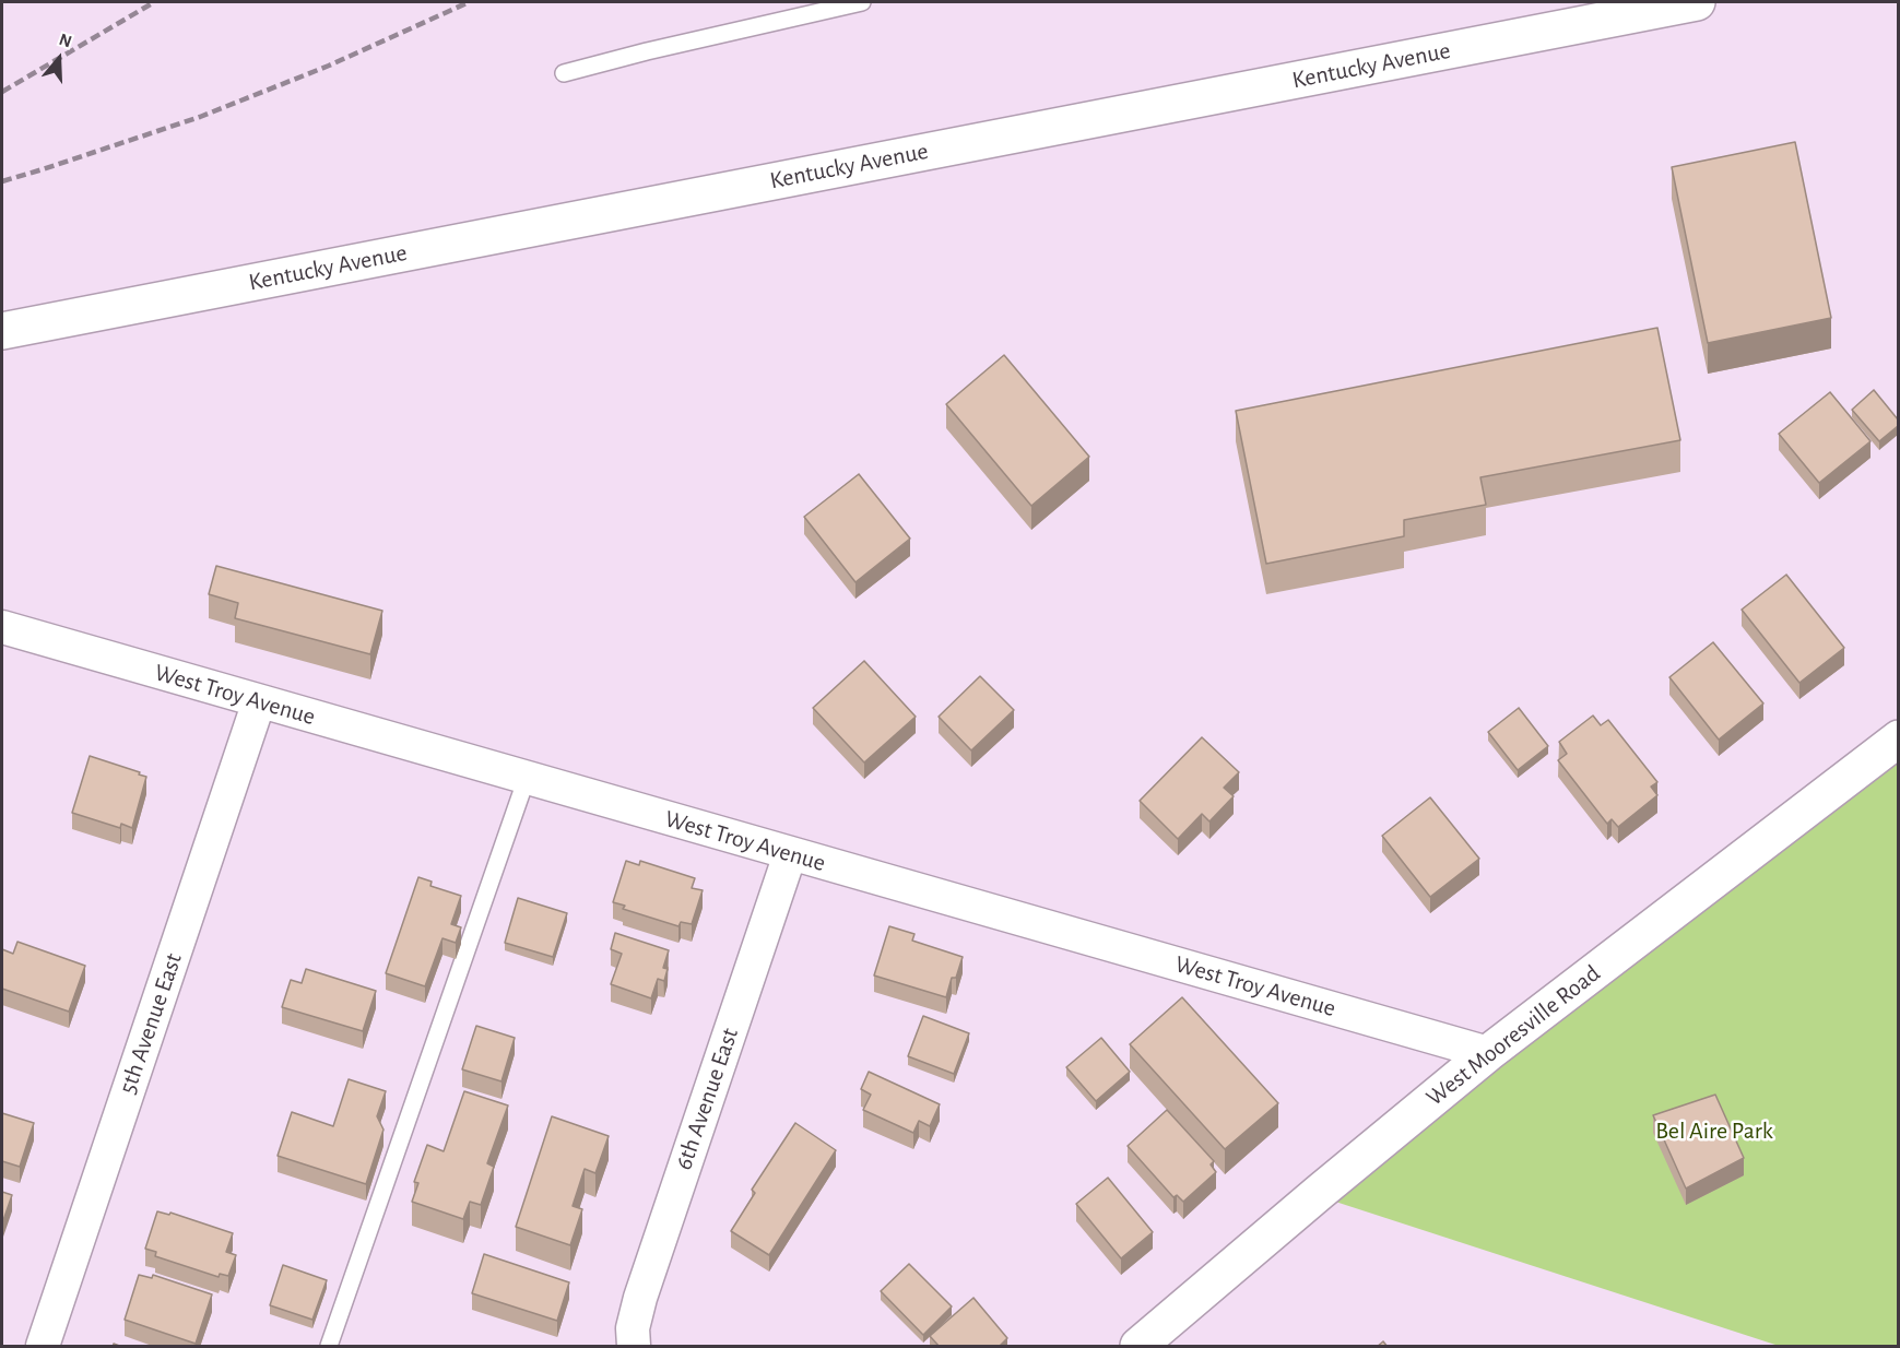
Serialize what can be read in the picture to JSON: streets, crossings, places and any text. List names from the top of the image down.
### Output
{
  "streets": {
    "main road": ["Kentucky Avenue", "West Mooresville Road"],
    "street": ["West Troy Avenue", "5th Avenue East", "6th Avenue East"]
  },
  "crossings": [
    ["West Troy Avenue", "5th Avenue East"],
    ["West Troy Avenue", "West Mooresville Road"],
    ["West Troy Avenue", "6th Avenue East"]
  ],
  "parks": ["Bel Aire Park"],
  "north": "top"
}
